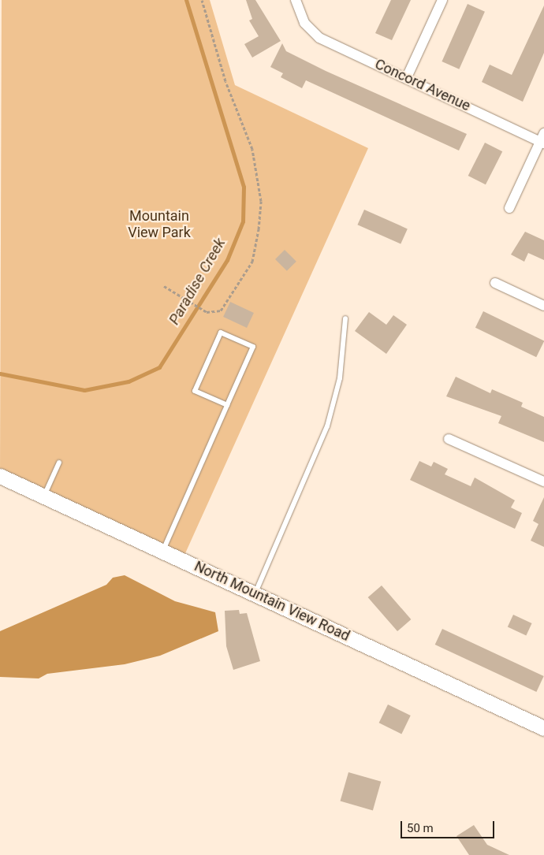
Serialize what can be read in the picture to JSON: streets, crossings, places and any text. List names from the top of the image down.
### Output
{
  "streets": {
    "street": ["Concord Avenue", "North Mountain View Road"]
  },
  "water": ["Paradise Creek"],
  "parks": ["Mountain View Park"],
  "scale_bar": "50 m"
}
